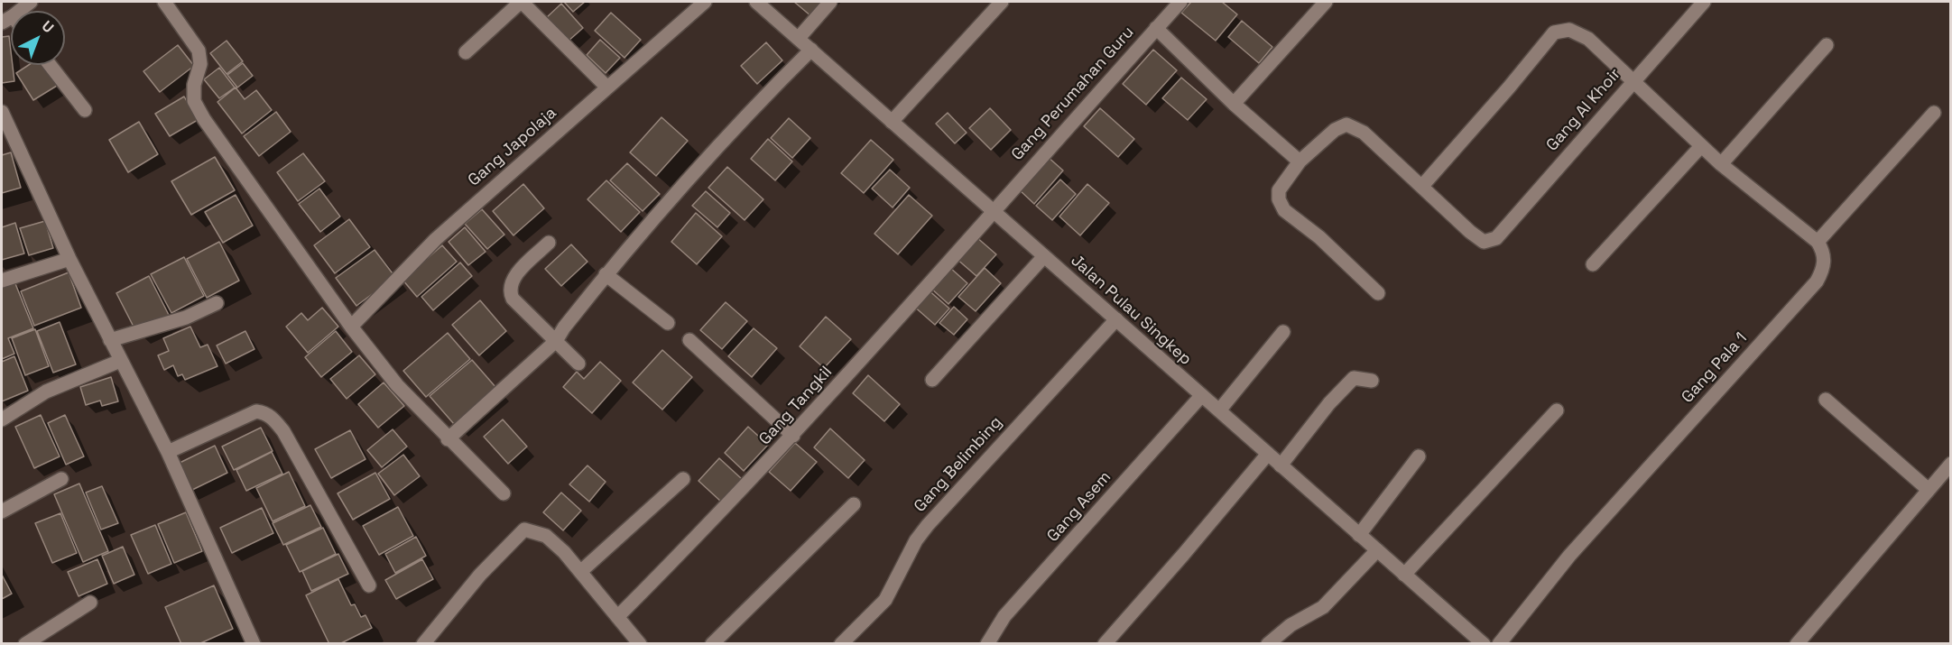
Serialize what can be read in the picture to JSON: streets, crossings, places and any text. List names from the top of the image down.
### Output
{
  "streets": {
    "street": [
      "Gang Perumahan Guru",
      "Gang Al Khoir",
      "Gang Japolaja",
      "Jalan Pulau Singkep",
      "Gang Pala 1",
      "Gang Tangkil",
      "Gang Belimbing",
      "Gang Asem"
    ]
  },
  "crossings": [
    ["Gang Perumahan Guru", "Jalan Pulau Singkep"],
    ["Gang Perumahan Guru", "Gang Tangkil"],
    ["Jalan Pulau Singkep", "Gang Tangkil"],
    ["Jalan Pulau Singkep", "Gang Belimbing"],
    ["Jalan Pulau Singkep", "Gang Asem"]
  ],
  "north": "top right"
}
